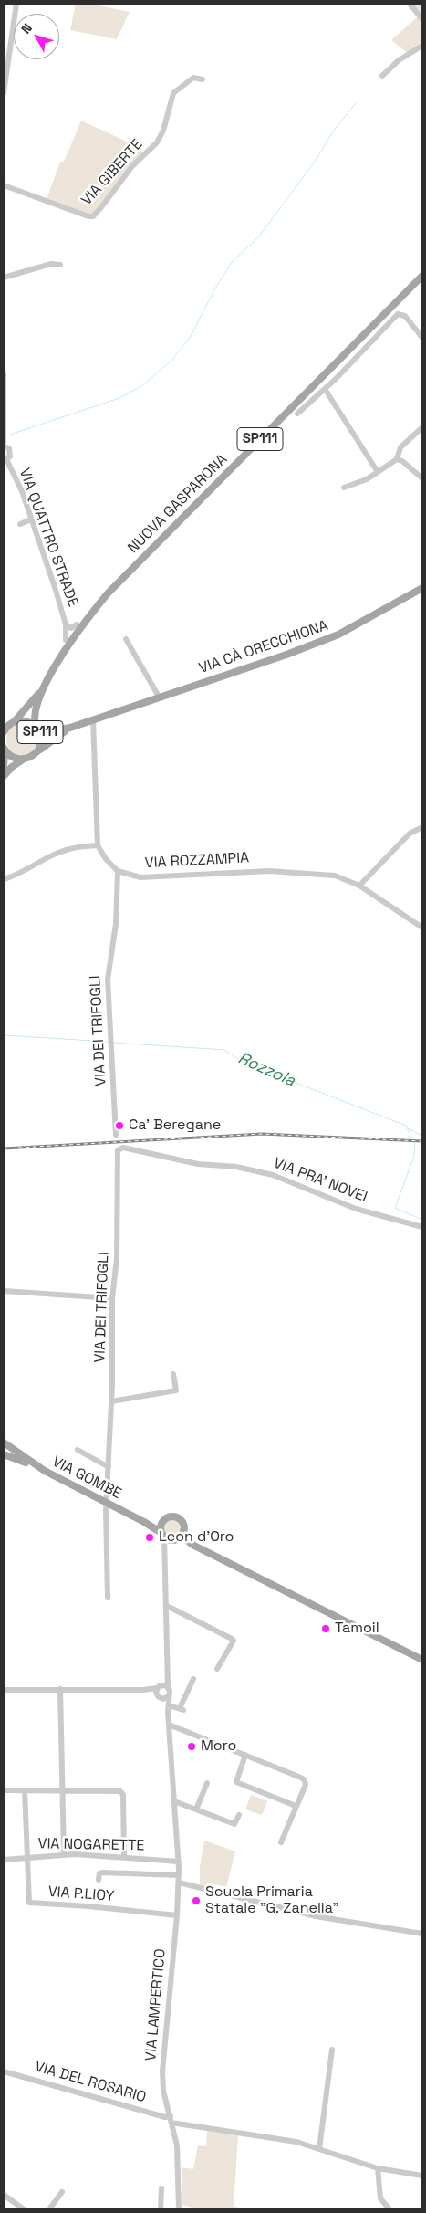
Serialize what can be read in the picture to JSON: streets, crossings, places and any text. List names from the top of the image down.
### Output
{
  "streets": {
    "main road": [
      "SP111",
      "NUOVA GASPARONA",
      "VIA CÀ ORECCHIONA",
      "VIA GOMBE"
    ],
    "street": [
      "VIA GIBERTE",
      "VIA QUATTRO STRADE",
      "VIA ROZZAMPIA",
      "VIA DEI TRIFOGLI",
      "VIA PRA' NOVEI",
      "VIA NOGARETTE",
      "VIA P.LIOY",
      "VIA LAMPERTICO",
      "VIA DEL ROSARIO"
    ]
  },
  "crossings": [
    ["SP111", "NUOVA GASPARONA"],
    ["SP111", "VIA CÀ ORECCHIONA"],
    ["NUOVA GASPARONA", "VIA CÀ ORECCHIONA"],
    ["VIA ROZZAMPIA", "VIA DEI TRIFOGLI"],
    ["VIA DEI TRIFOGLI", "VIA PRA' NOVEI"],
    ["VIA DEI TRIFOGLI", "VIA GOMBE"],
    ["VIA GOMBE", "VIA LAMPERTICO"],
    ["VIA NOGARETTE", "VIA P.LIOY"],
    ["VIA NOGARETTE", "VIA LAMPERTICO"],
    ["VIA P.LIOY", "VIA LAMPERTICO"],
    ["VIA LAMPERTICO", "VIA DEL ROSARIO"]
  ],
  "water": ["Rozzola"],
  "places": [
    "Ca' Beregane",
    "Leon d'Oro",
    "Tamoil",
    "Moro",
    "Scuola Primaria Statale \"G. Zanella\""
  ],
  "north": "top left"
}
